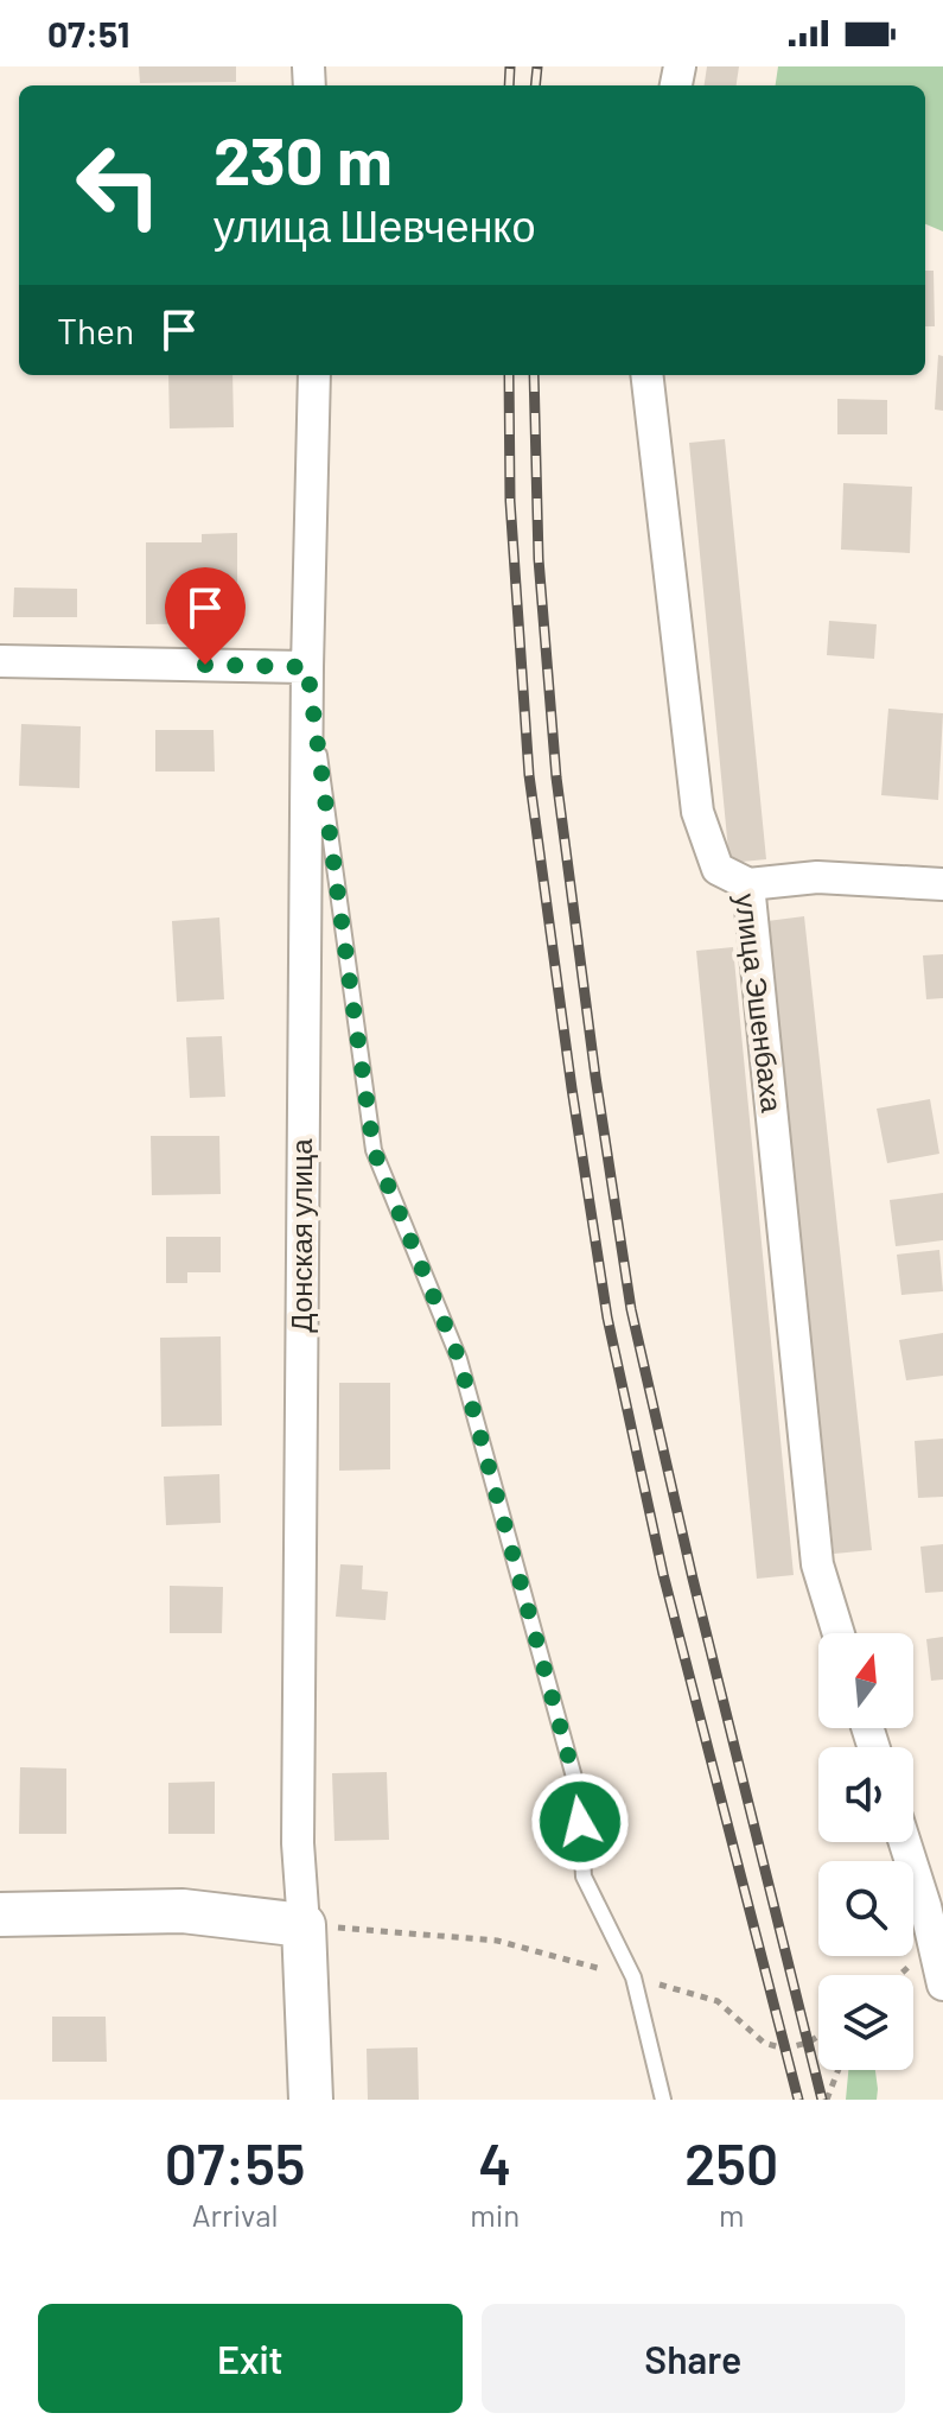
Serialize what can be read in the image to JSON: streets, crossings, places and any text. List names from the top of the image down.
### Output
{
  "streets": {
    "street": ["улица Эшенбаха", "Донская улица"]
  },
  "north": "top",
  "page": {
    "status": "07:51",
    "turn": ["230 m", "улица Шевченко"],
    "then": "Then",
    "eta": [
      "07:55",
      "Arrival",
      "4",
      "min",
      "250",
      "m"
    ],
    "buttons": ["Exit", "Share"]
  }
}
